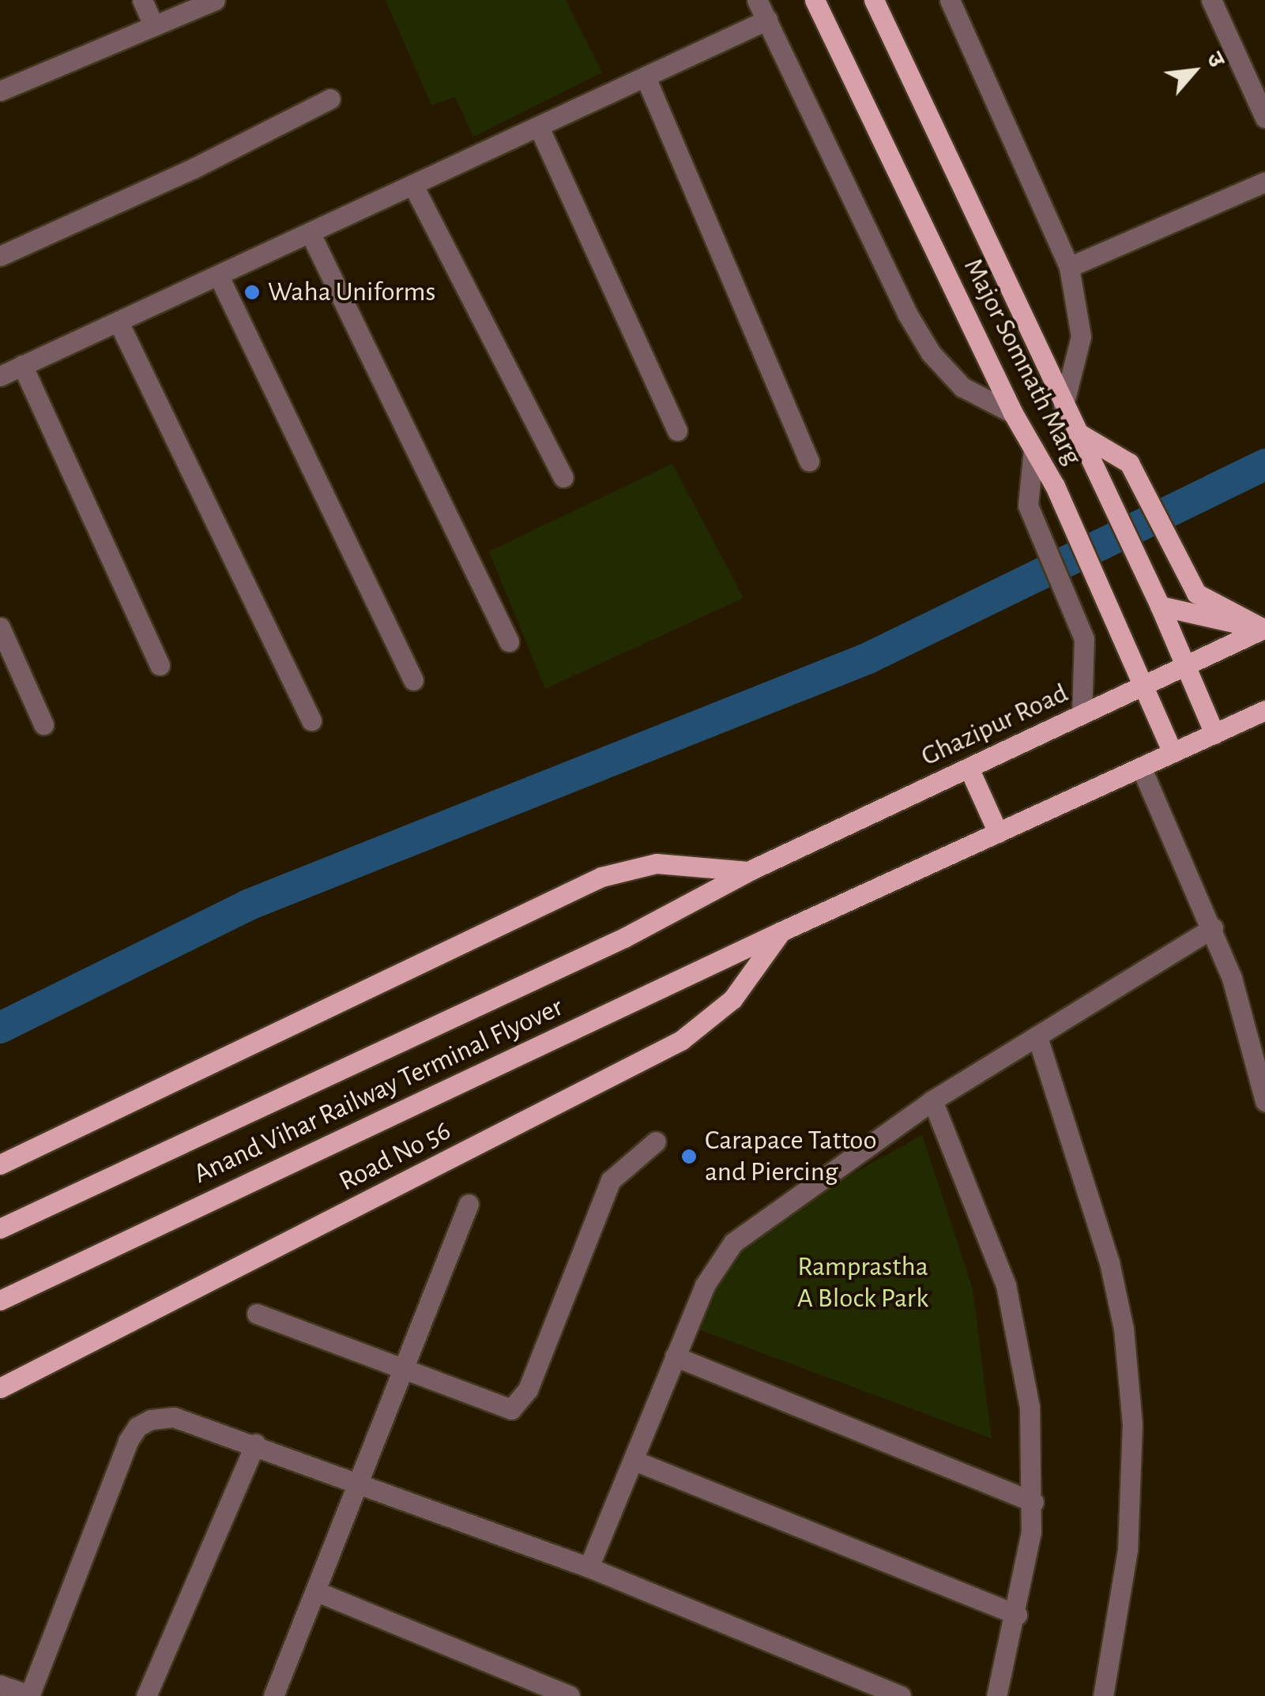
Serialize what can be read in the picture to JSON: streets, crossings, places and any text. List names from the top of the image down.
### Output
{
  "streets": {
    "main road": [
      "Major Somnath Marg",
      "Ghazipur Road",
      "Anand Vihar Railway Terminal Flyover",
      "Road No 56"
    ]
  },
  "crossings": [
    ["Major Somnath Marg", "Ghazipur Road"],
    ["Ghazipur Road", "Anand Vihar Railway Terminal Flyover"],
    ["Anand Vihar Railway Terminal Flyover", "Road No 56"]
  ],
  "parks": ["Ramprastha A Block Park"],
  "places": ["Waha Uniforms", "Carapace Tattoo and Piercing"],
  "north": "top right"
}
